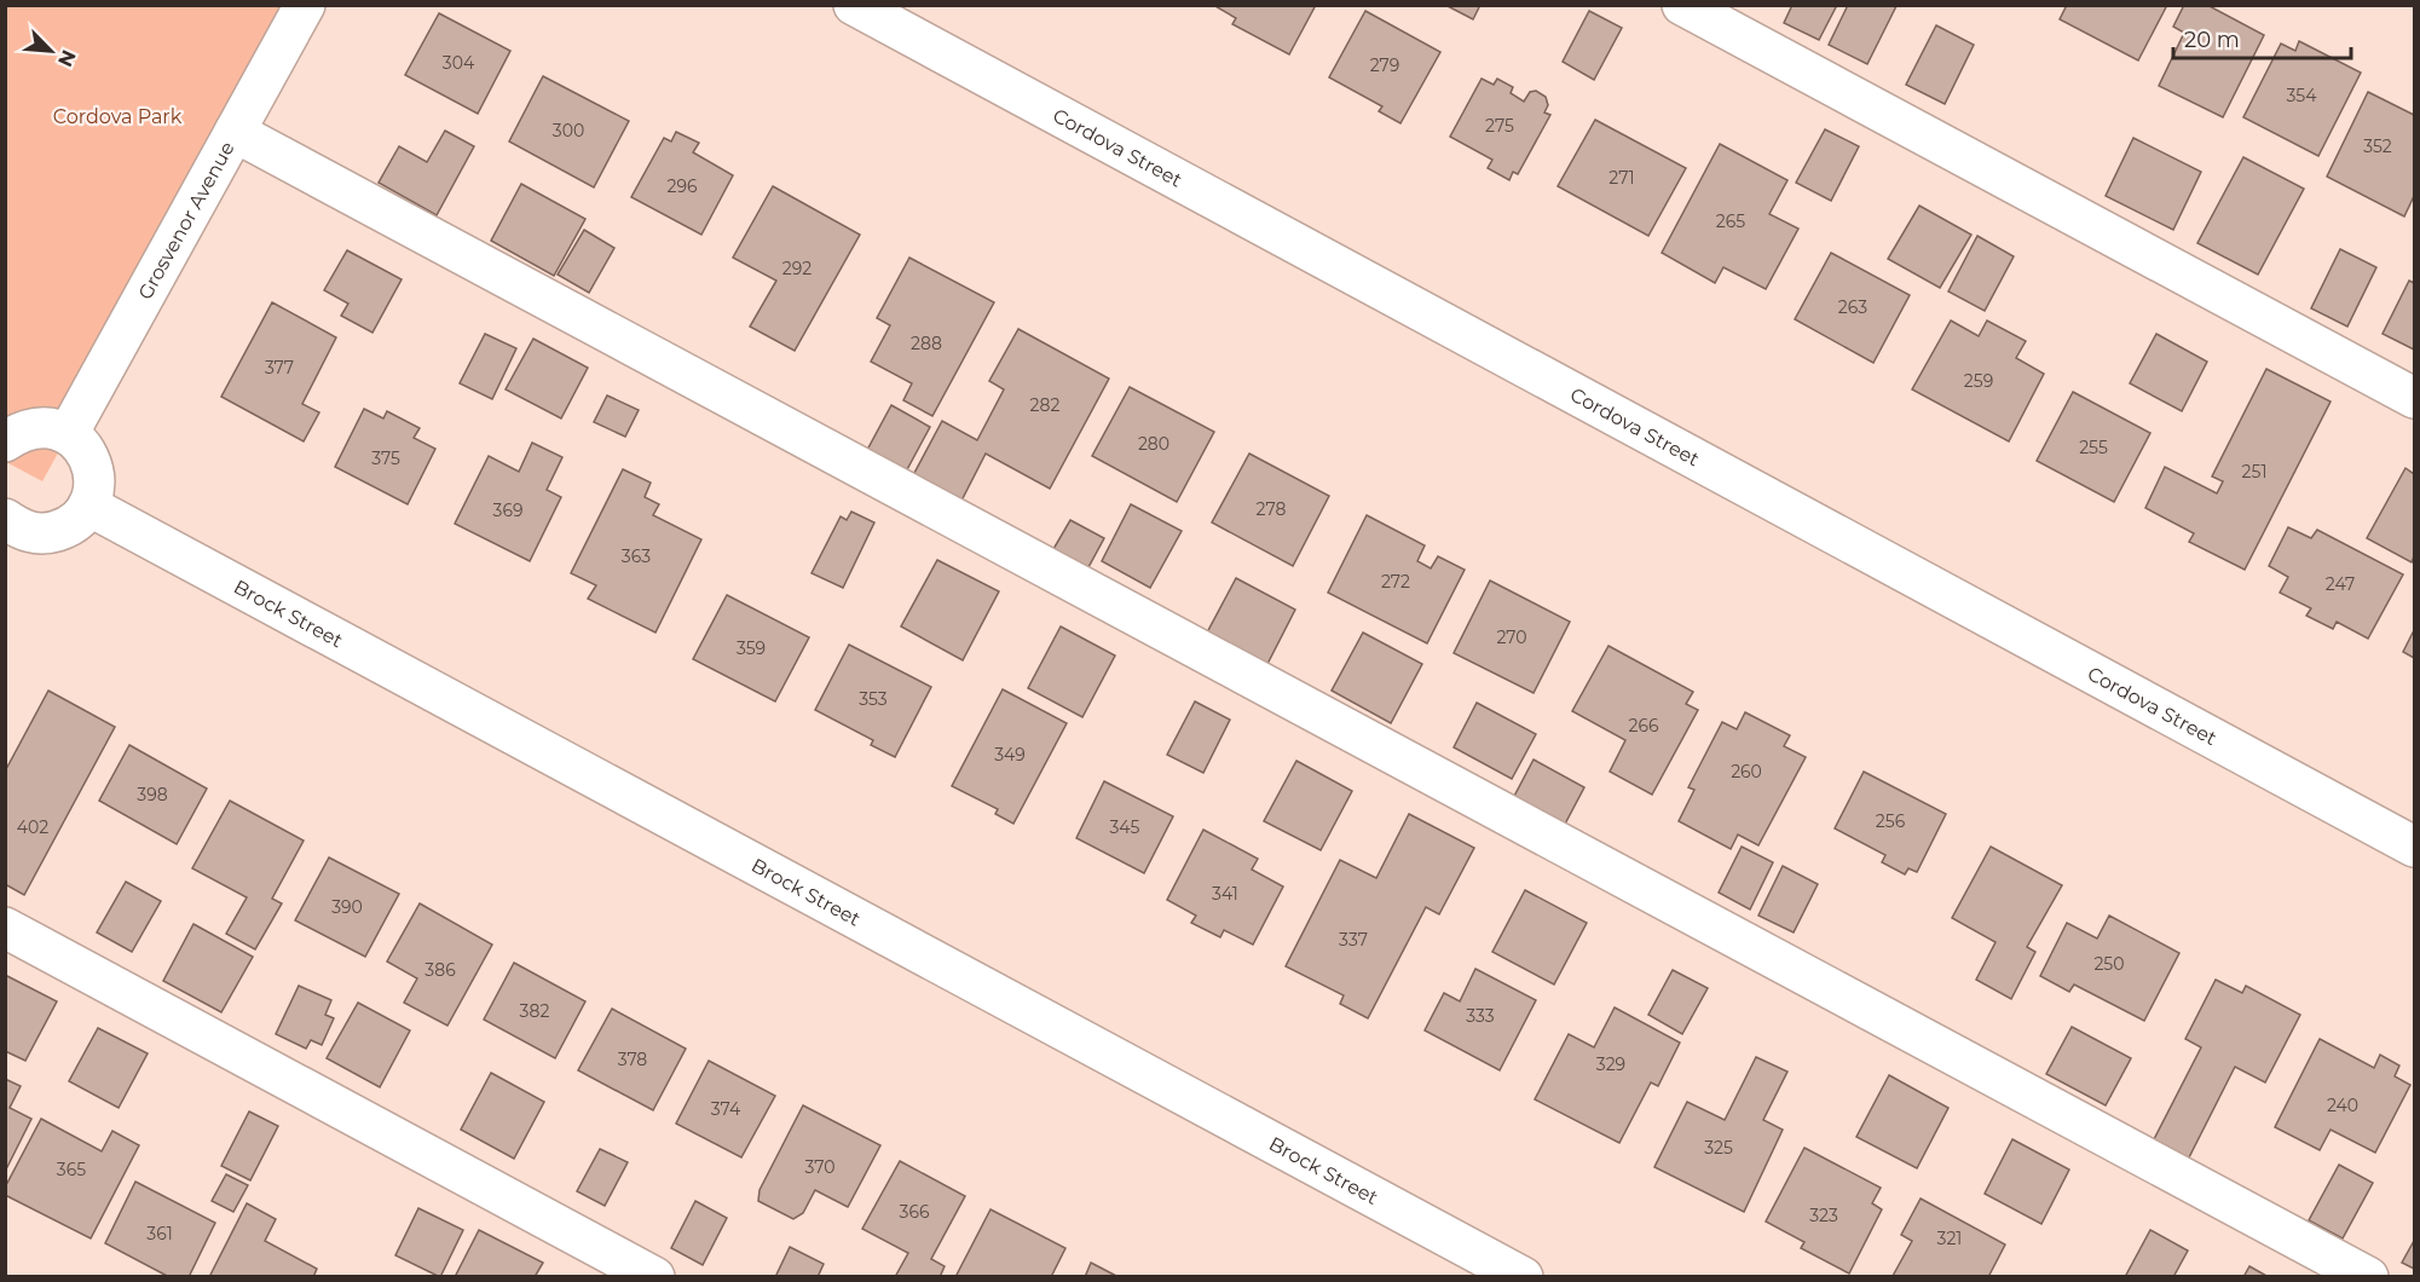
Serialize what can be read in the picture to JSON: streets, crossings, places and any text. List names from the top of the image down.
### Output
{
  "streets": {
    "street": ["Cordova Street", "Grosvenor Avenue", "Brock Street"]
  },
  "parks": ["Cordova Park"],
  "house_numbers": [
    "304",
    "279",
    "354",
    "275",
    "300",
    "352",
    "271",
    "296",
    "265",
    "292",
    "263",
    "288",
    "377",
    "259",
    "282",
    "280",
    "255",
    "375",
    "251",
    "278",
    "369",
    "363",
    "272",
    "247",
    "270",
    "359",
    "353",
    "266",
    "349",
    "260",
    "398",
    "256",
    "402",
    "345",
    "341",
    "390",
    "337",
    "250",
    "386",
    "382",
    "333",
    "378",
    "329",
    "240",
    "374",
    "325",
    "370",
    "365",
    "366",
    "323",
    "361",
    "321"
  ],
  "scale_bar": "20 m",
  "north": "bottom right"
}
